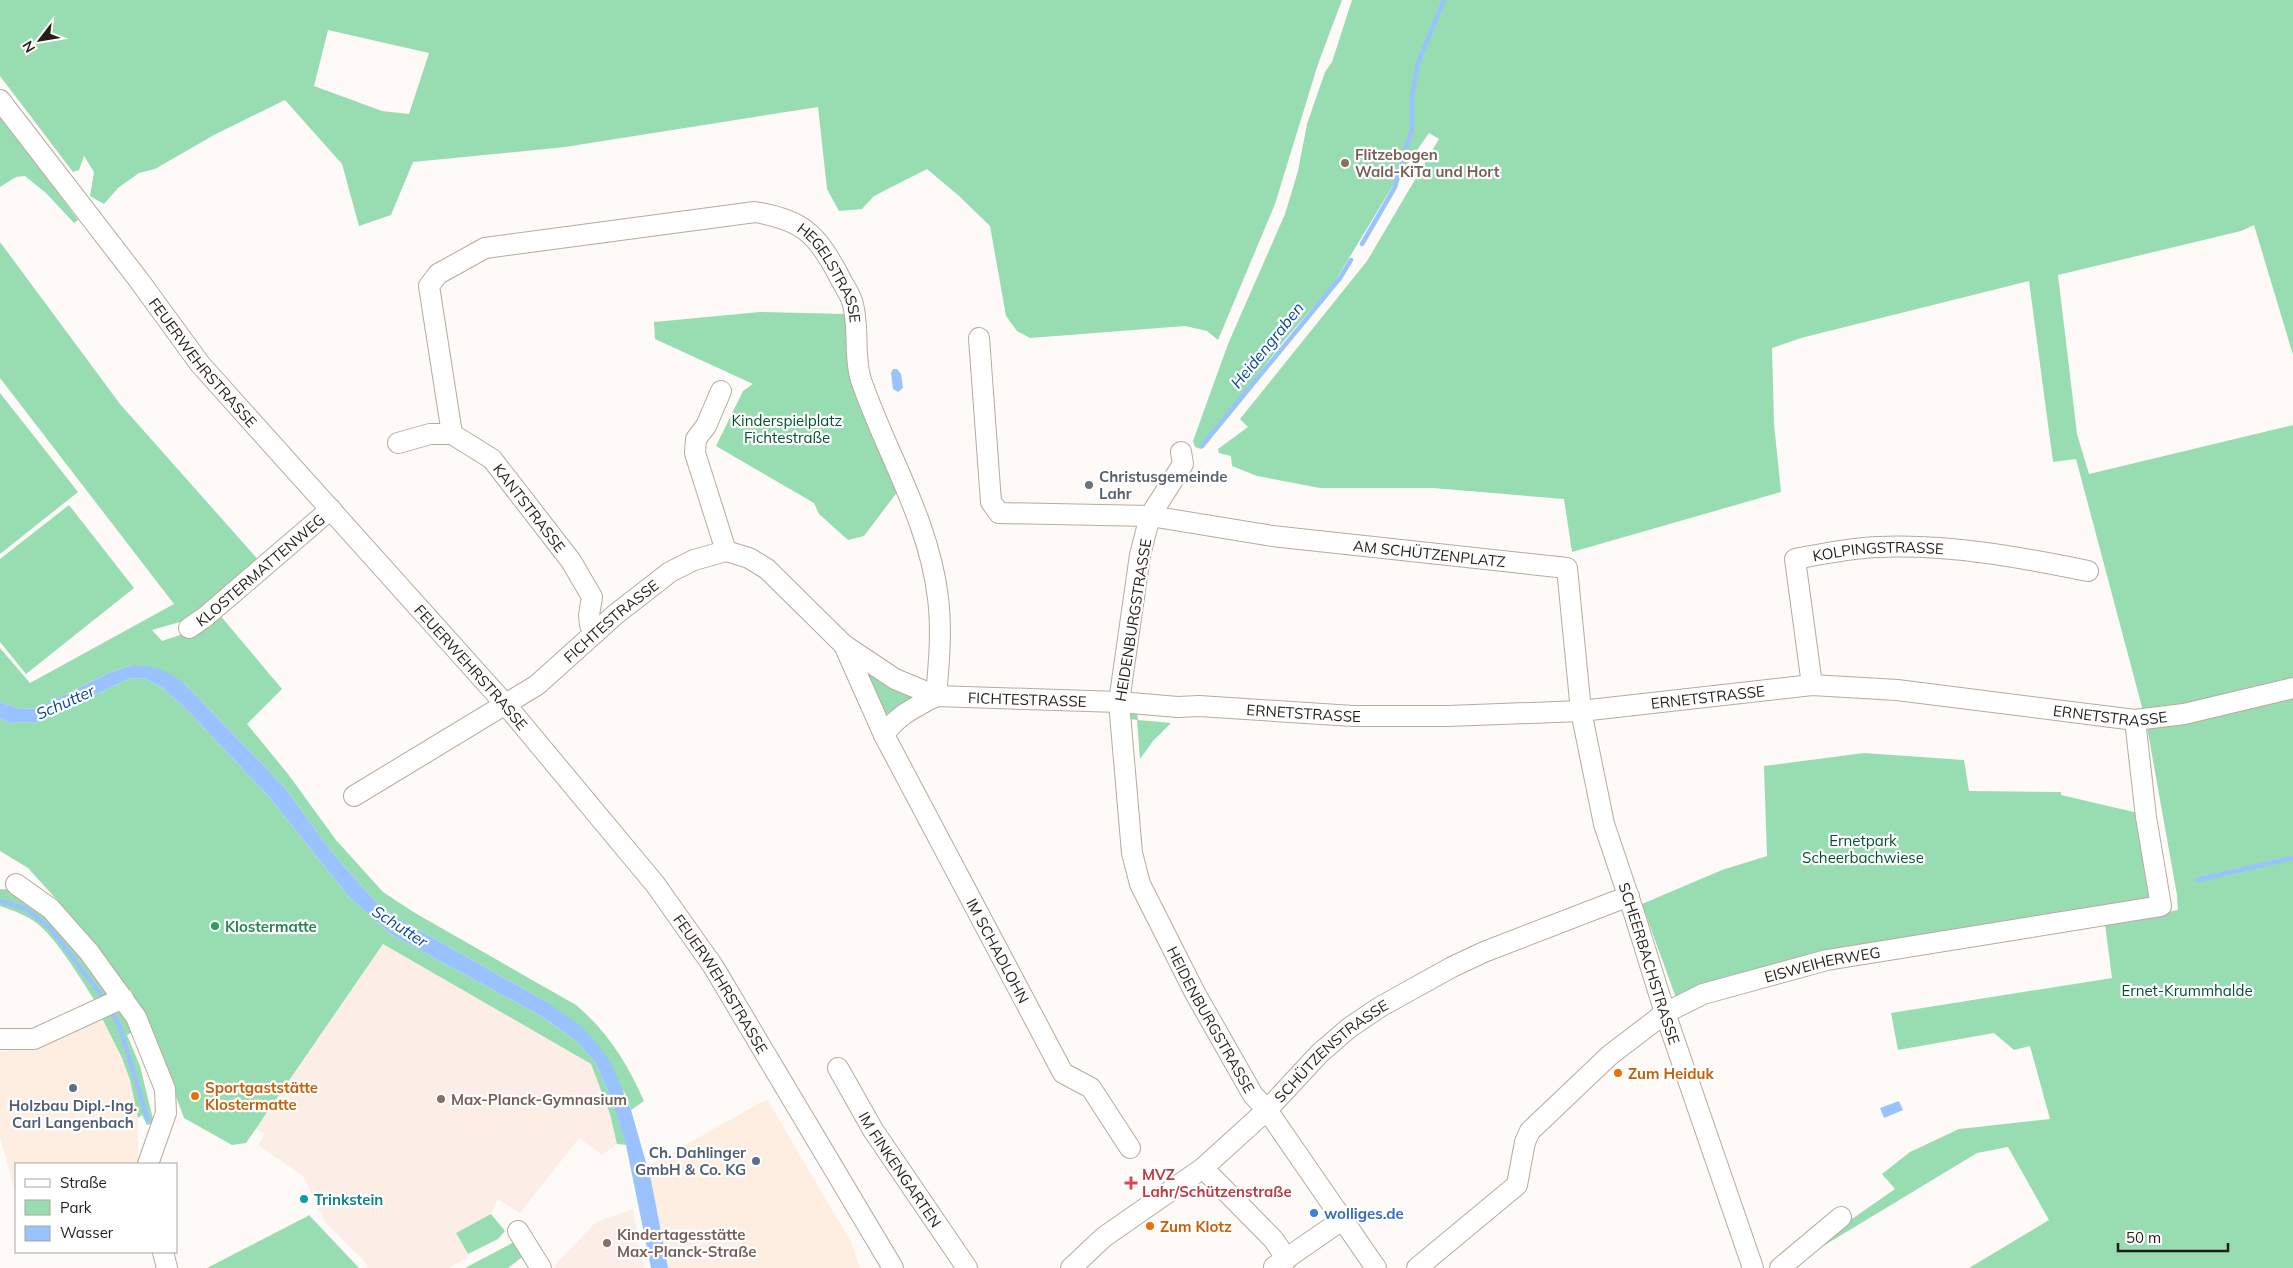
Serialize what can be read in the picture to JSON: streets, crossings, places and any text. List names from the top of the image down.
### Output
{
  "streets": {
    "street": [
      "HEGELSTRASSE",
      "FEUERWEHRSTRASSE",
      "KANTSTRASSE",
      "AM SCHÜTZENPLATZ",
      "KOLPINGSTRASSE",
      "KLOSTERMATTENWEG",
      "HEIDENBURGSTRASSE",
      "FICHTESTRASSE",
      "ERNETSTRASSE",
      "IM SCHADLOHN",
      "SCHEERBACHSTRASSE",
      "EISWEIHERWEG",
      "SCHÜTZENSTRASSE",
      "IM FINKENGARTEN"
    ]
  },
  "crossings": [
    ["HEGELSTRASSE", "KANTSTRASSE"],
    ["HEGELSTRASSE", "FICHTESTRASSE"],
    ["FEUERWEHRSTRASSE", "KLOSTERMATTENWEG"],
    ["FEUERWEHRSTRASSE", "FICHTESTRASSE"],
    ["KANTSTRASSE", "FICHTESTRASSE"],
    ["AM SCHÜTZENPLATZ", "HEIDENBURGSTRASSE"],
    ["AM SCHÜTZENPLATZ", "ERNETSTRASSE"],
    ["AM SCHÜTZENPLATZ", "SCHEERBACHSTRASSE"],
    ["KOLPINGSTRASSE", "ERNETSTRASSE"],
    ["HEIDENBURGSTRASSE", "FICHTESTRASSE"],
    ["HEIDENBURGSTRASSE", "ERNETSTRASSE"],
    ["HEIDENBURGSTRASSE", "SCHÜTZENSTRASSE"],
    ["FICHTESTRASSE", "ERNETSTRASSE"],
    ["FICHTESTRASSE", "IM SCHADLOHN"],
    ["ERNETSTRASSE", "SCHEERBACHSTRASSE"],
    ["ERNETSTRASSE", "EISWEIHERWEG"],
    ["SCHEERBACHSTRASSE", "EISWEIHERWEG"],
    ["SCHEERBACHSTRASSE", "SCHÜTZENSTRASSE"]
  ],
  "water": ["Heidengraben", "Schutter"],
  "parks": ["Kinderspielplatz Fichtestraße", "Ernetpark Scheerbachwiese", "Ernet-Krummhalde"],
  "places": {
    "other": [
      "Flitzebogen Wald-KiTa und Hort",
      "Christusgemeinde Lahr",
      "Klostermatte",
      "Zum Heiduk",
      "Holzbau Dipl.-Ing. Carl Langenbach",
      "Sportgaststätte Klostermatte",
      "Max-Planck-Gymnasium",
      "Ch. Dahlinger GmbH & Co. KG",
      "Trinkstein",
      "wolliges.de",
      "Zum Klotz",
      "Kindertagesstätte Max-Planck-Straße"
    ],
    "health": ["MVZ Lahr/Schützenstraße"]
  },
  "legend": ["Straße", "Park", "Wasser"],
  "scale_bar": "50 m",
  "north": "bottom left"
}
